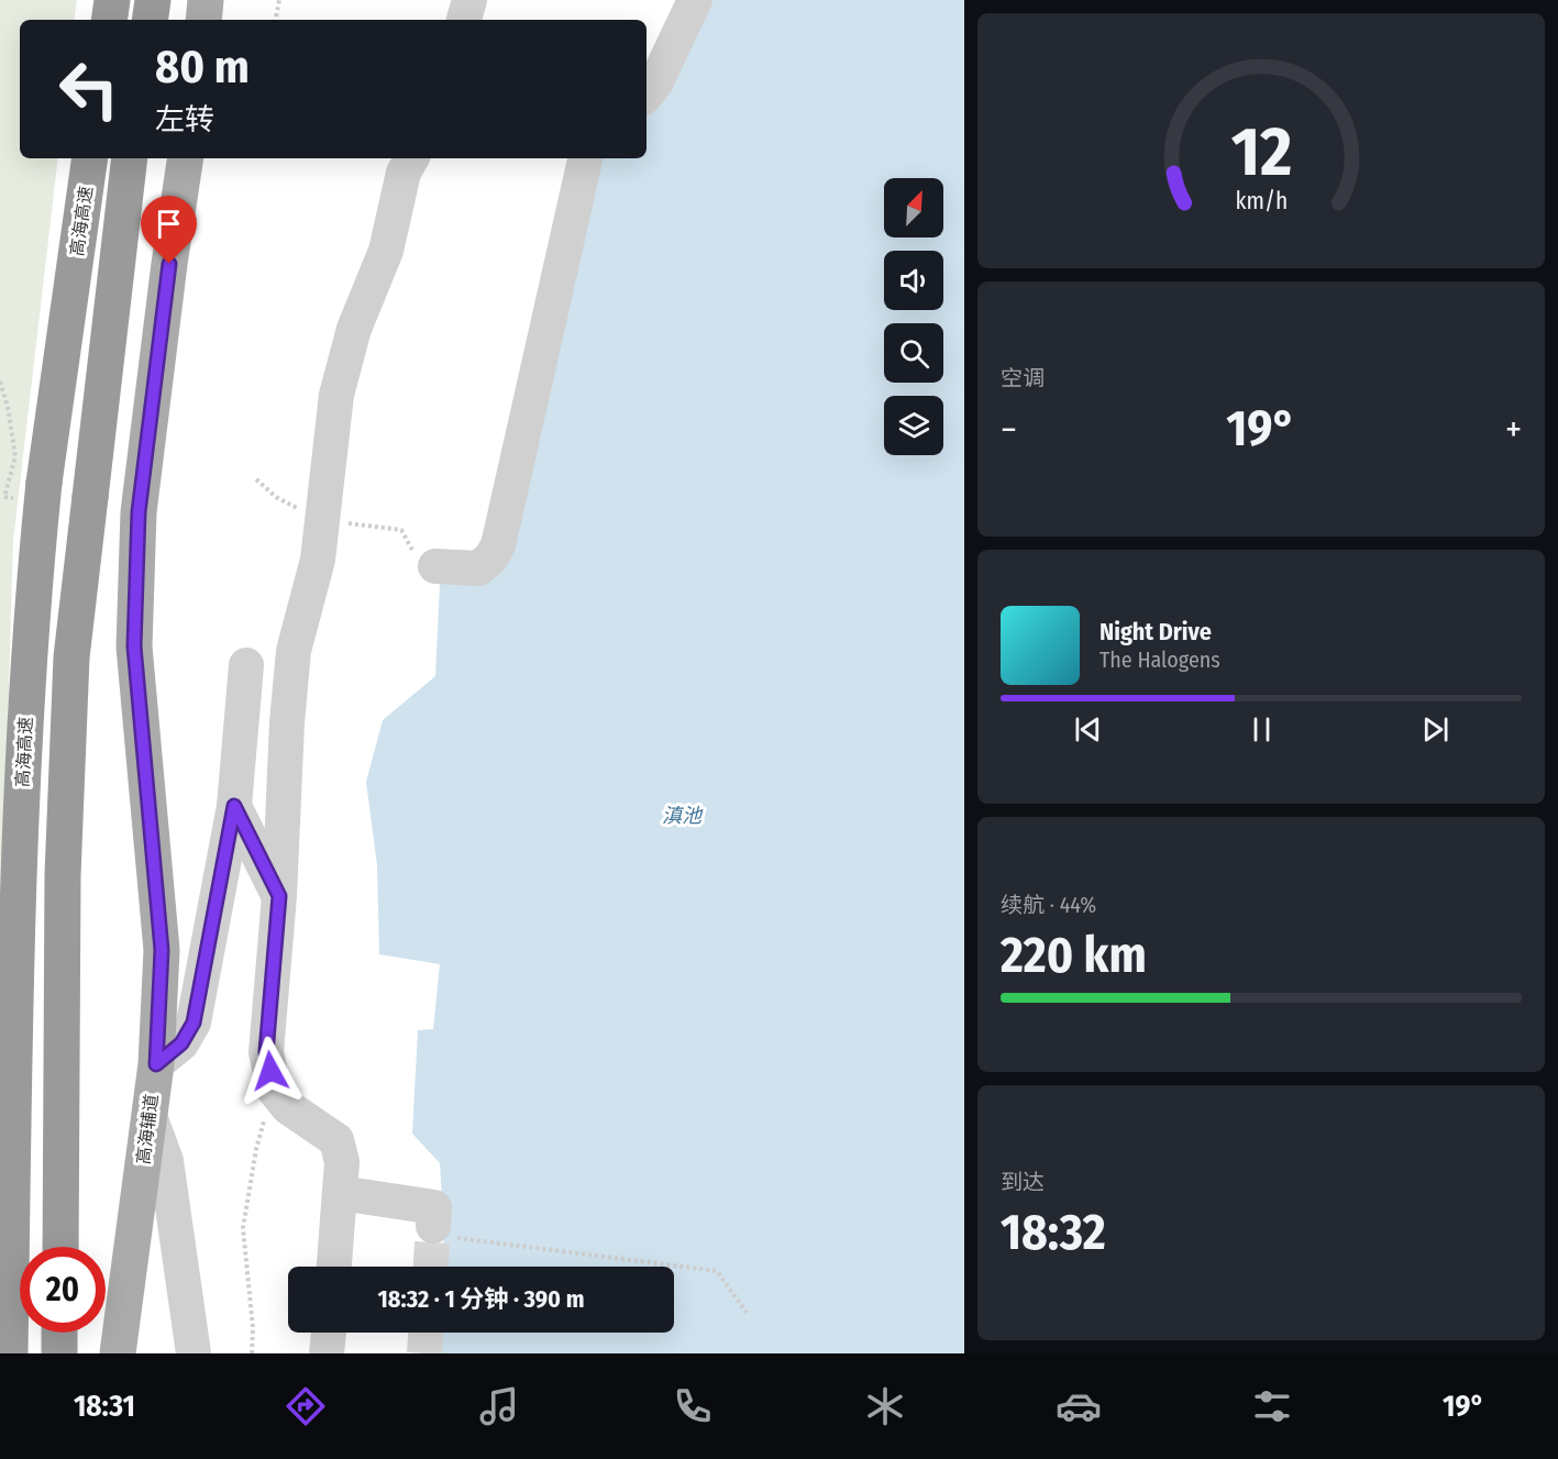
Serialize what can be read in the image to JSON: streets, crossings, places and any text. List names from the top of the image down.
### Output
{
  "streets": {
    "highway": ["高海高速"],
    "main road": ["高海辅道"]
  },
  "water": ["滇池"],
  "north": "top right",
  "page": {
    "turn": ["80 m", "左转"],
    "tile": [
      "空调",
      ["续航 · 44%", "220 km"],
      ["到达", "18:32"]
    ],
    "heat": ["−", "19°", "+"],
    "song": ["Night Drive", "The Halogens"],
    "limit": "20",
    "trip": "18:32 · 1 分钟 · 390 m",
    "tabs": ["18:31", "19°"],
    "gauge": ["12", "km/h"]
  }
}
